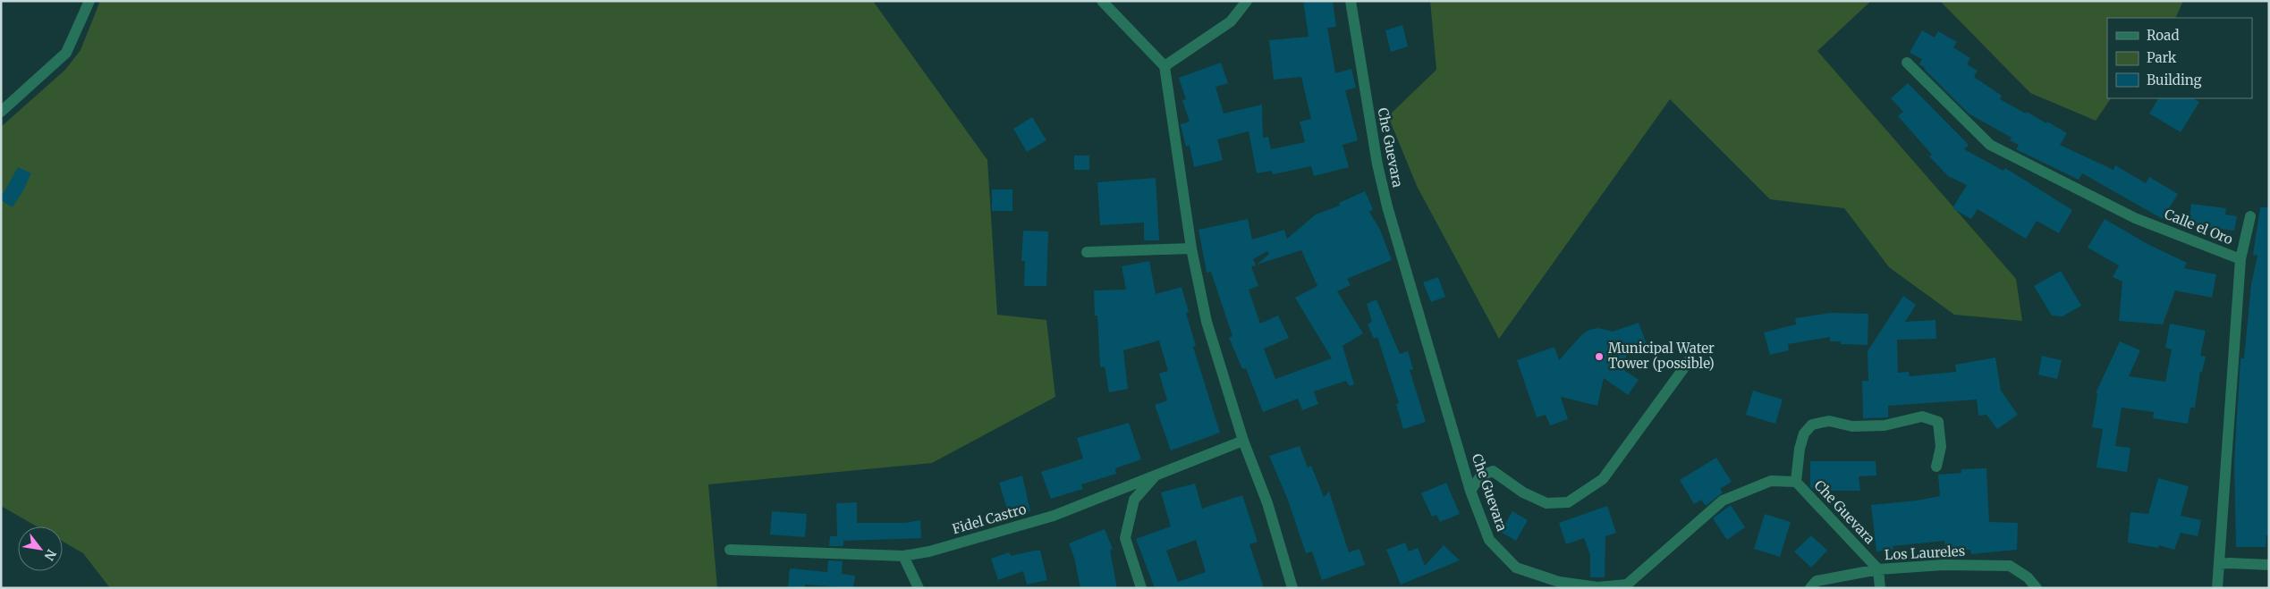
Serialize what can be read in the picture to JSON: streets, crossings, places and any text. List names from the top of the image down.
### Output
{
  "streets": {
    "street": [
      "Che Guevara",
      "Calle el Oro",
      "Fidel Castro",
      "Los Laureles"
    ]
  },
  "crossings": [
    ["Che Guevara", "Los Laureles"]
  ],
  "places": ["Municipal Water Tower (possible)"],
  "legend": ["Road", "Park", "Building"],
  "north": "bottom right"
}
